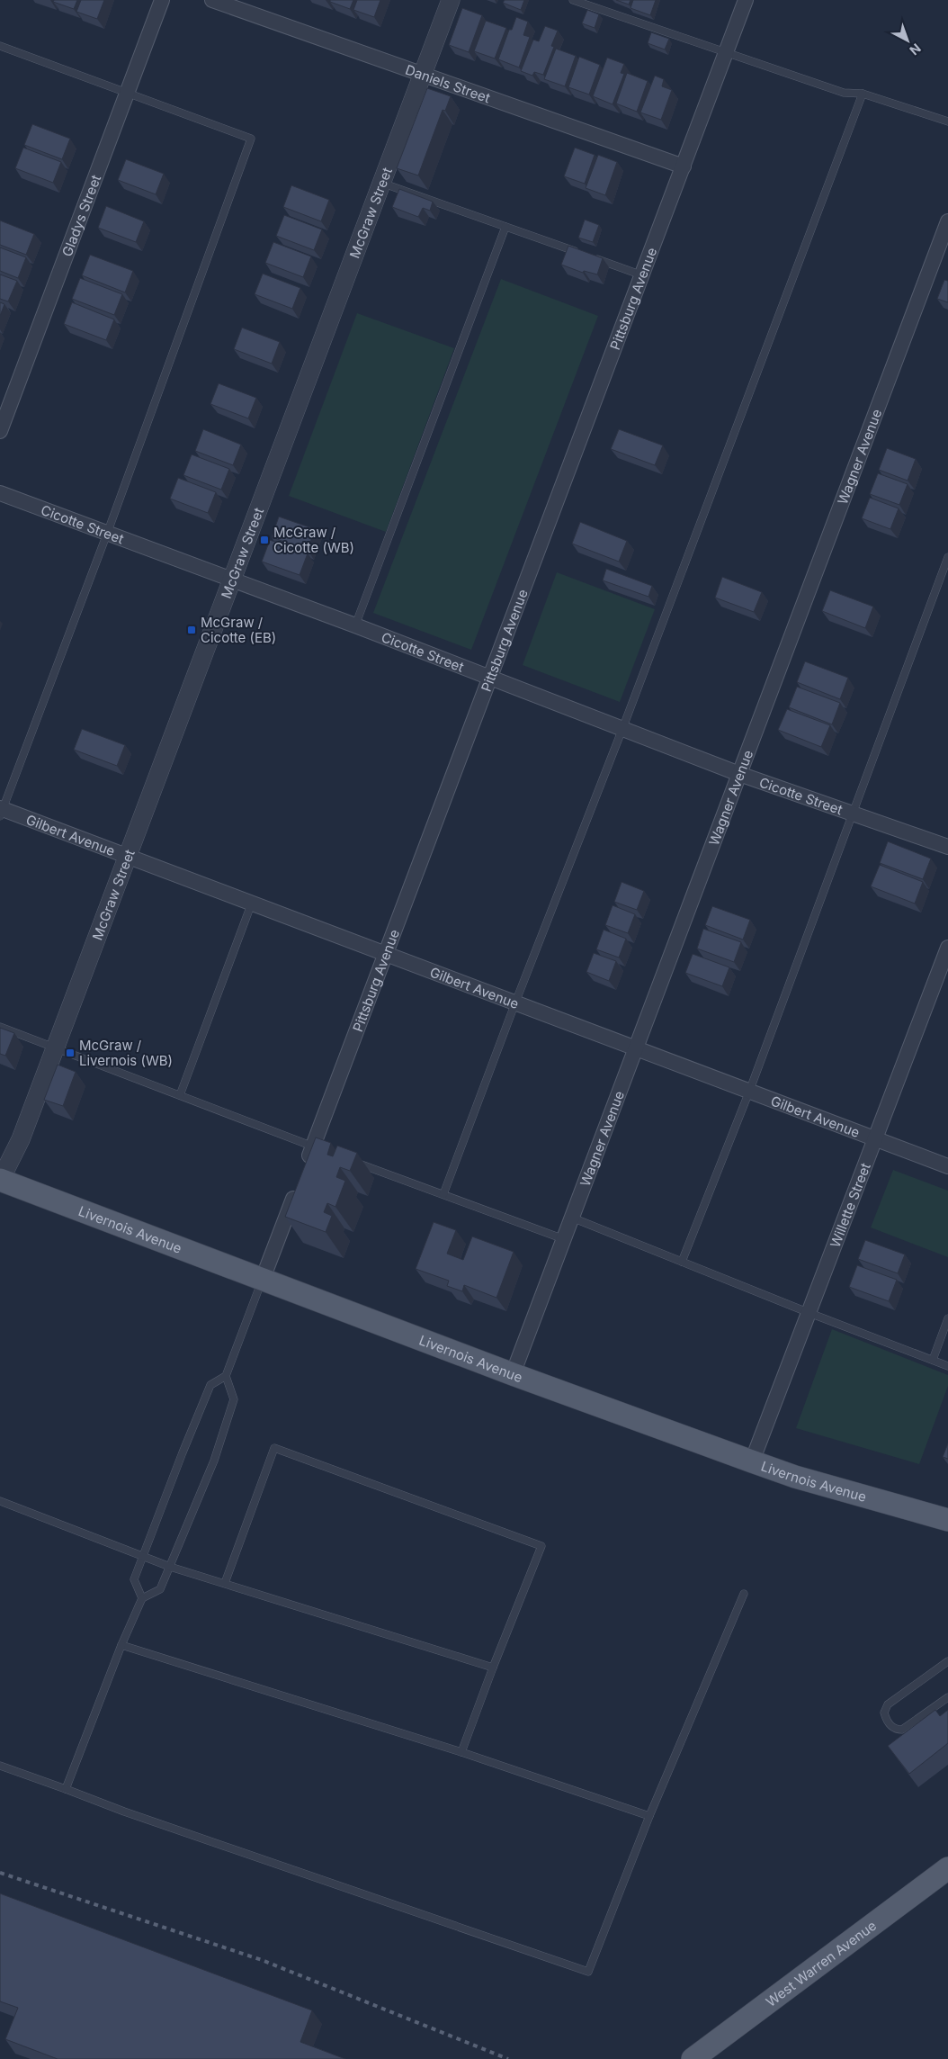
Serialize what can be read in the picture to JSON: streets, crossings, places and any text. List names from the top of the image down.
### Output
{
  "streets": {
    "main road": ["Livernois Avenue", "West Warren Avenue"],
    "street": [
      "Daniels Street",
      "McGraw Street",
      "Gladys Street",
      "Pittsburg Avenue",
      "Wagner Avenue",
      "Cicotte Street",
      "Gilbert Avenue",
      "Willette Street"
    ]
  },
  "crossings": [
    ["Daniels Street", "McGraw Street"],
    ["Daniels Street", "Pittsburg Avenue"],
    ["McGraw Street", "Cicotte Street"],
    ["McGraw Street", "Gilbert Avenue"],
    ["McGraw Street", "Livernois Avenue"],
    ["Pittsburg Avenue", "Cicotte Street"],
    ["Pittsburg Avenue", "Gilbert Avenue"],
    ["Wagner Avenue", "Cicotte Street"],
    ["Wagner Avenue", "Gilbert Avenue"],
    ["Wagner Avenue", "Livernois Avenue"],
    ["Gilbert Avenue", "Willette Street"],
    ["Willette Street", "Livernois Avenue"]
  ],
  "places": {
    "transit": ["McGraw / Cicotte (WB)", "McGraw / Cicotte (EB)", "McGraw / Livernois (WB)"]
  },
  "north": "bottom right"
}
